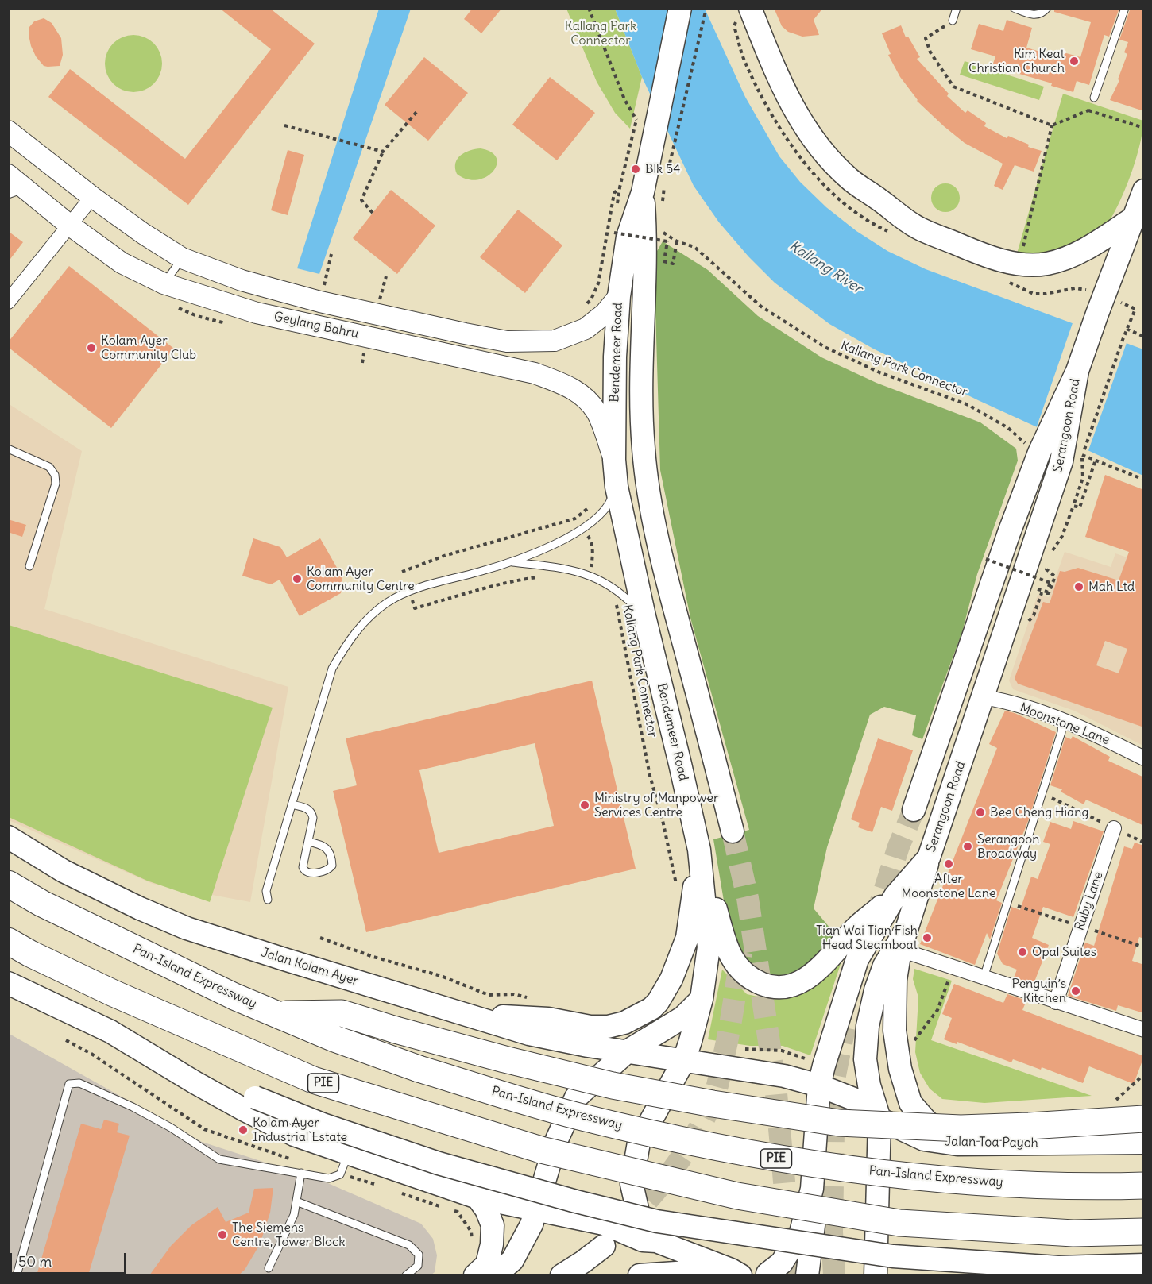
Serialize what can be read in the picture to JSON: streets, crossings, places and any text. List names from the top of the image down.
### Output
{
  "streets": {
    "highway": ["Pan-Island Expressway", "PIE"],
    "main road": [
      "Geylang Bahru",
      "Bendemeer Road",
      "Serangoon Road",
      "Jalan Kolam Ayer",
      "Jalan Toa Payoh"
    ],
    "street": ["Moonstone Lane", "Ruby Lane"],
    "path": ["Kallang Park Connector"]
  },
  "crossings": [
    ["Geylang Bahru", "Bendemeer Road"],
    ["Bendemeer Road", "Jalan Kolam Ayer"],
    ["Bendemeer Road", "Jalan Toa Payoh"],
    ["Kallang Park Connector", "Serangoon Road"],
    ["Serangoon Road", "Moonstone Lane"],
    ["Serangoon Road", "Jalan Toa Payoh"],
    ["Jalan Kolam Ayer", "Jalan Toa Payoh"]
  ],
  "water": ["Kallang River"],
  "parks": ["Kallang Park Connector"],
  "places": [
    "Kim Keat Christian Church",
    "Blk 54",
    "Kolam Ayer Community Club",
    "Kolam Ayer Community Centre",
    "Mah Ltd",
    "Ministry of Manpower Services Centre",
    "Bee Cheng Hiang",
    "Serangoon Broadway",
    "After Moonstone Lane",
    "Tian Wai Tian Fish Head Steamboat",
    "Opal Suites",
    "Penguin’s Kitchen",
    "Kolam Ayer Industrial Estate",
    "The Siemens Centre, Tower Block"
  ],
  "scale_bar": "50 m"
}
